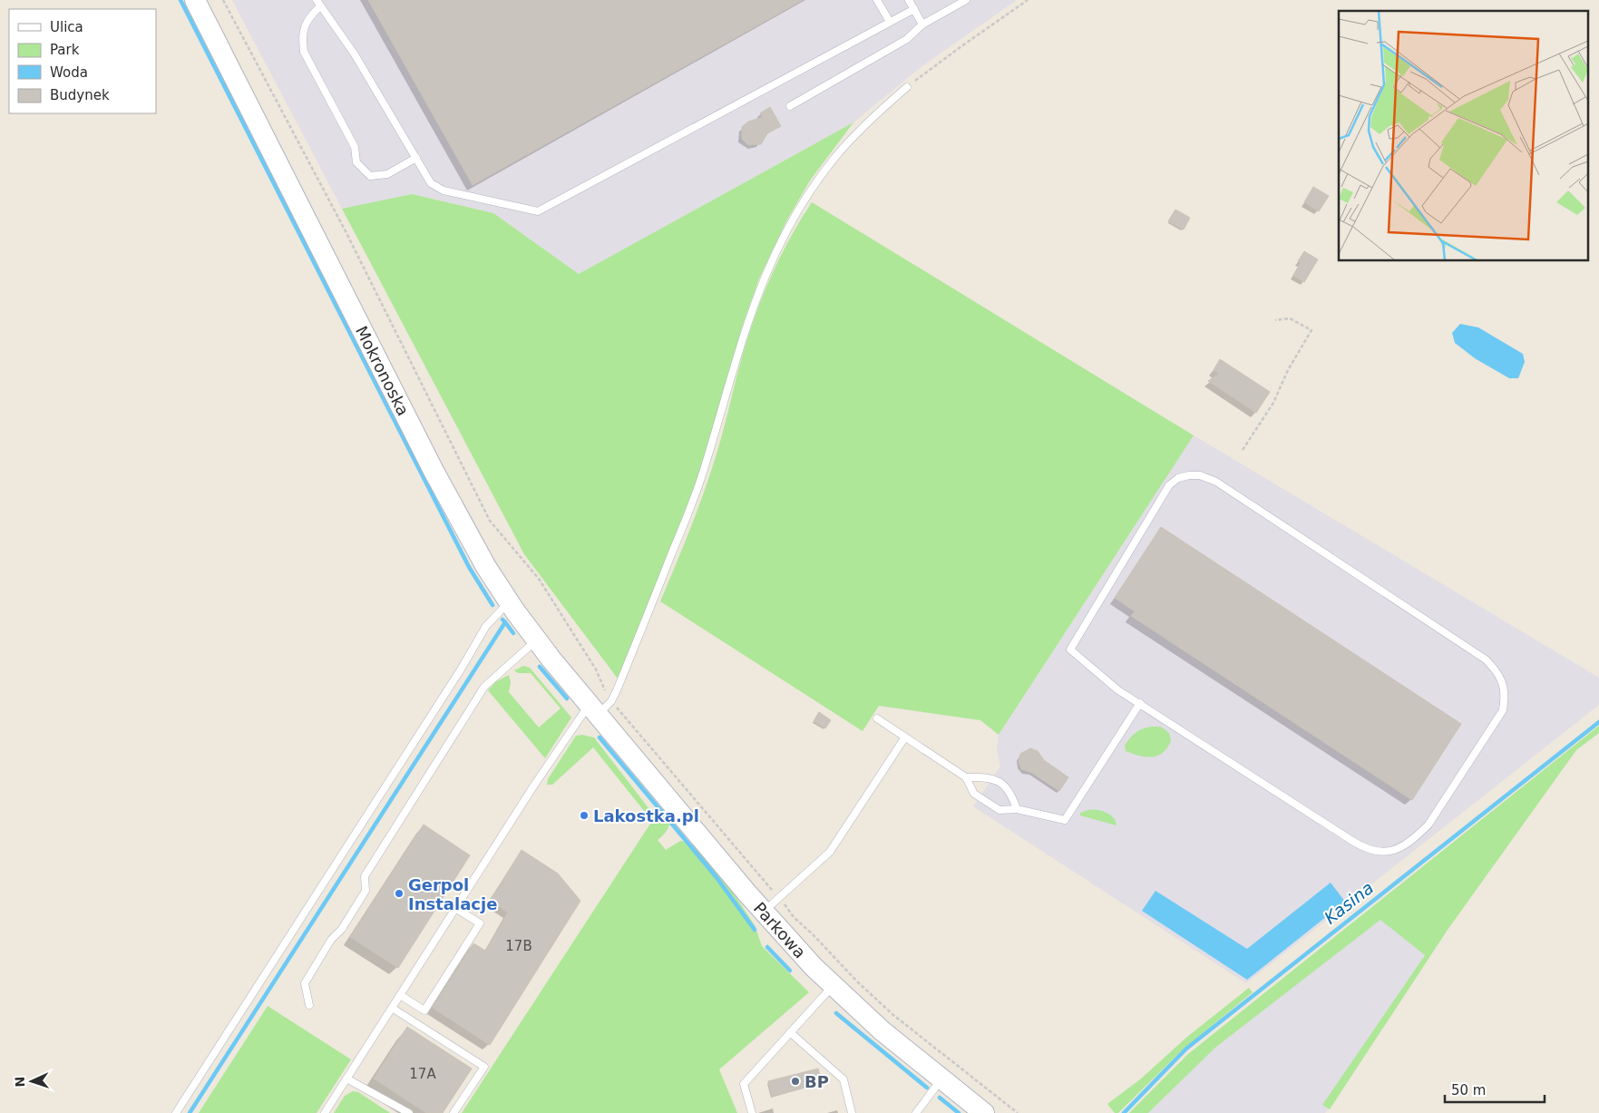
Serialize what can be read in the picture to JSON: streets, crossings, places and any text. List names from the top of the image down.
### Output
{
  "streets": {
    "main road": ["Mokronoska", "Parkowa"]
  },
  "crossings": [
    ["Mokronoska", "Parkowa"]
  ],
  "water": ["Kasina"],
  "places": ["Lakostka.pl", "Gerpol Instalacje", "BP"],
  "house_numbers": ["17B", "17A"],
  "legend": [
    "Ulica",
    "Park",
    "Woda",
    "Budynek"
  ],
  "scale_bar": "50 m",
  "north": "left"
}
